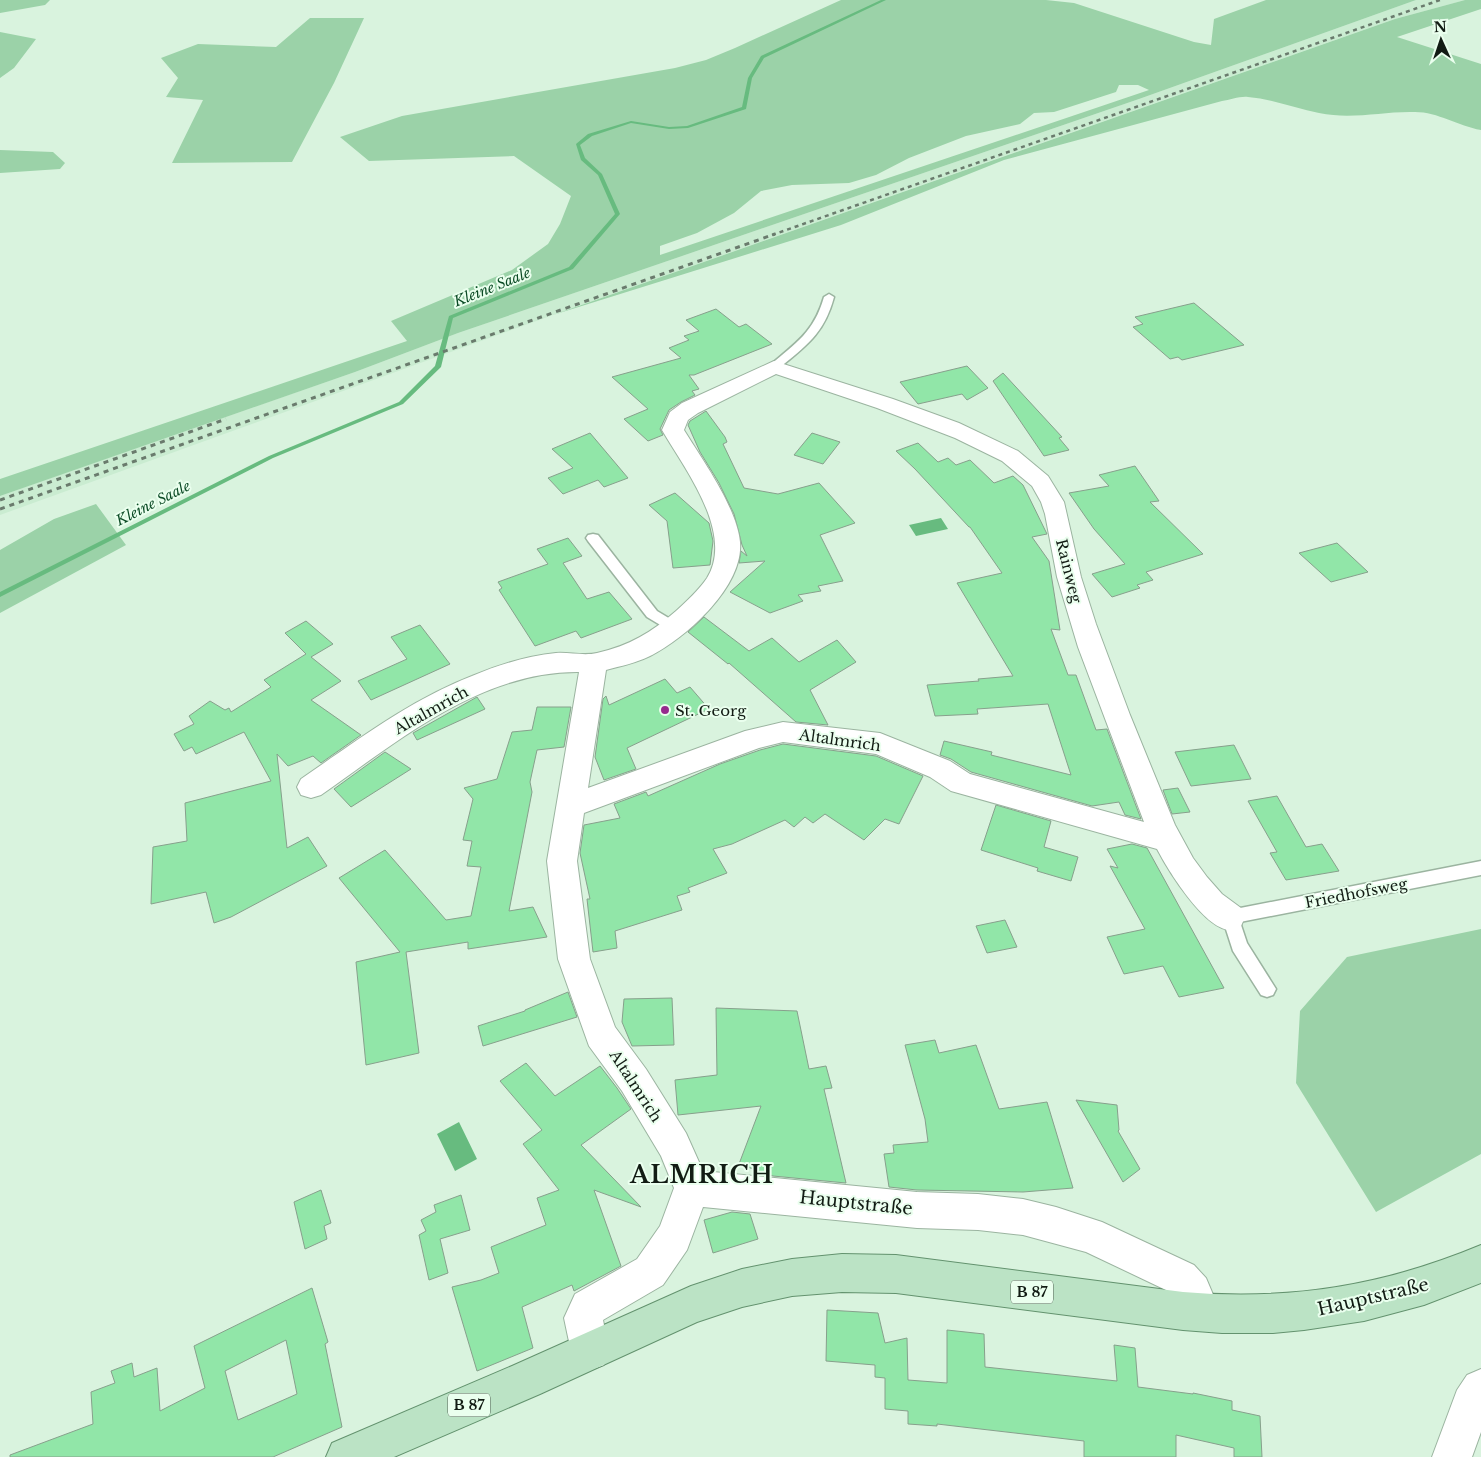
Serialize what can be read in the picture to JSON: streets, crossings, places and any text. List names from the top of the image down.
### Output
{
  "streets": {
    "main road": ["Hauptstraße", "B 87"],
    "street": ["Rainweg", "Altalmrich"],
    "lane": ["Friedhofsweg"]
  },
  "crossings": [
    ["Rainweg", "Altalmrich"],
    ["Rainweg", "Friedhofsweg"],
    ["Altalmrich", "Hauptstraße"]
  ],
  "districts": ["ALMRICH"],
  "water": ["Kleine Saale"],
  "places": ["St. Georg"],
  "north": "top"
}
